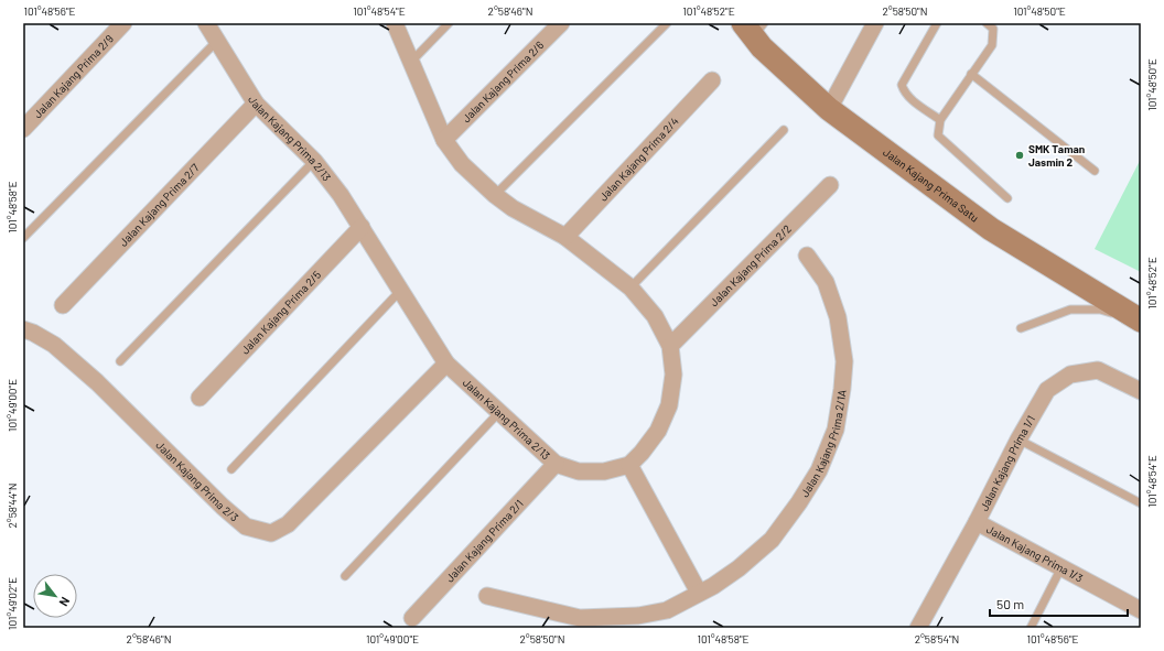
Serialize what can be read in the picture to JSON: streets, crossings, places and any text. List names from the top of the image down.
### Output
{
  "streets": {
    "street": [
      "Jalan Kajang Prima 2/9",
      "Jalan Kajang Prima 2/6",
      "Jalan Kajang Prima 2/13",
      "Jalan Kajang Prima 2/4",
      "Jalan Kajang Prima Satu",
      "Jalan Kajang Prima 2/7",
      "Jalan Kajang Prima 2/2",
      "Jalan Kajang Prima 2/5",
      "Jalan Kajang Prima 2/1A",
      "Jalan Kajang Prima 1/1",
      "Jalan Kajang Prima 2/3",
      "Jalan Kajang Prima 2/1",
      "Jalan Kajang Prima 1/3"
    ]
  },
  "crossings": [
    ["Jalan Kajang Prima 2/13", "Jalan Kajang Prima 2/7"],
    ["Jalan Kajang Prima 2/13", "Jalan Kajang Prima 2/5"],
    ["Jalan Kajang Prima 2/13", "Jalan Kajang Prima 2/3"],
    ["Jalan Kajang Prima 2/13", "Jalan Kajang Prima 2/1"],
    ["Jalan Kajang Prima 1/1", "Jalan Kajang Prima 1/3"]
  ],
  "places": ["SMK Taman Jasmin 2"],
  "scale_bar": "50 m",
  "north": "bottom right",
  "coordinates": [
    "101°48'56\"E",
    "101°48'54\"E",
    "2°58'46\"N",
    "101°48'52\"E",
    "2°58'50\"N",
    "101°48'50\"E",
    "101°48'58\"E",
    "101°49'00\"E",
    "2°58'44\"N",
    "101°49'02\"E",
    "2°58'54\"N"
  ]
}
